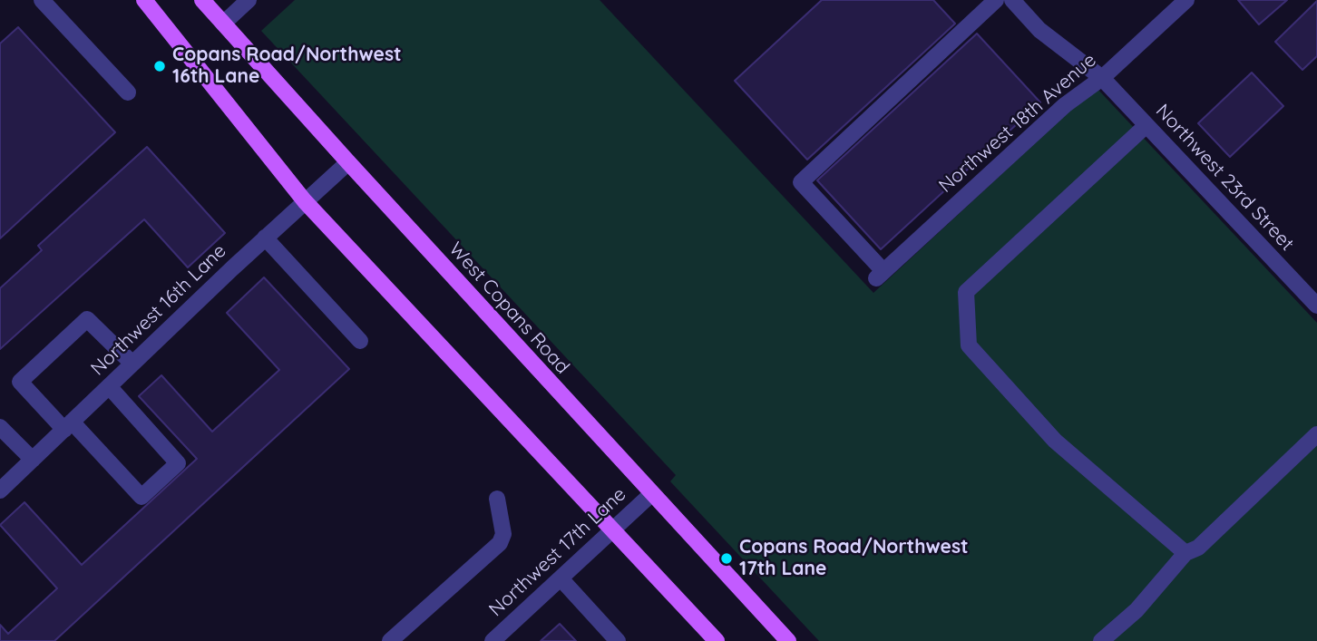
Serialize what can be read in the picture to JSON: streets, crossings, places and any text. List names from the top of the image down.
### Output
{
  "streets": {
    "main road": ["West Copans Road"],
    "street": [
      "Northwest 18th Avenue",
      "Northwest 23rd Street",
      "Northwest 16th Lane",
      "Northwest 17th Lane"
    ]
  },
  "crossings": [
    ["Northwest 18th Avenue", "Northwest 23rd Street"],
    ["West Copans Road", "Northwest 16th Lane"],
    ["West Copans Road", "Northwest 17th Lane"]
  ],
  "places": ["Copans Road/Northwest 16th Lane", "Copans Road/Northwest 17th Lane"]
}
